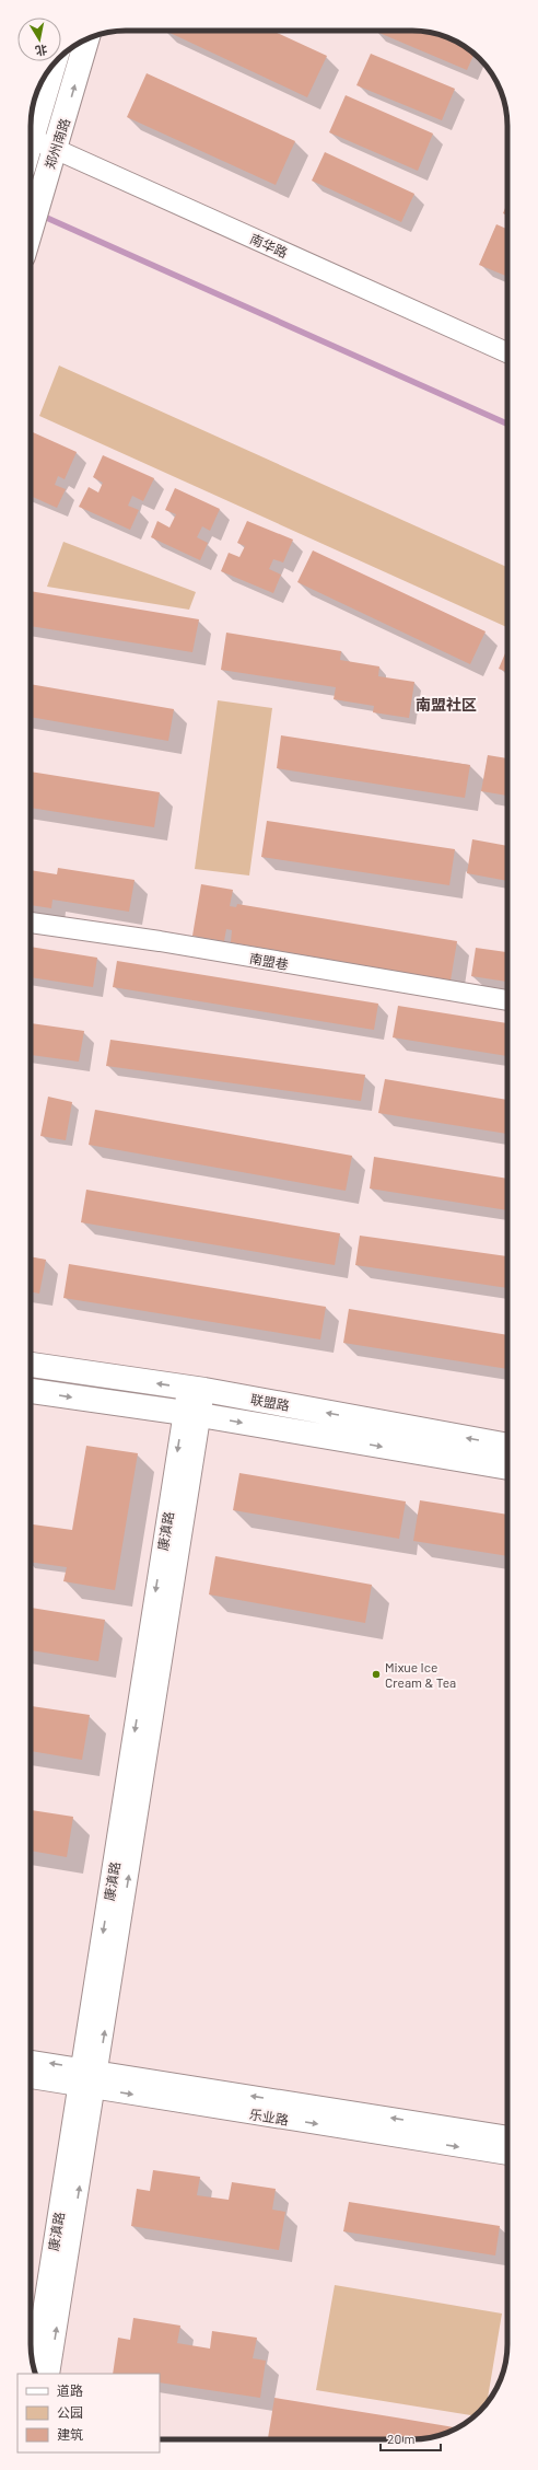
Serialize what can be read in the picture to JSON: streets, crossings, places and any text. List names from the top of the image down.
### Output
{
  "streets": {
    "main road": ["郑州南路", "联盟路"],
    "street": [
      "南华路",
      "南盟巷",
      "康滇路",
      "乐业路"
    ]
  },
  "crossings": [
    ["郑州南路", "南华路"],
    ["联盟路", "康滇路"],
    ["康滇路", "乐业路"]
  ],
  "districts": ["南盟社区"],
  "places": ["Mixue Ice Cream & Tea"],
  "legend": ["道路", "公园", "建筑"],
  "scale_bar": "20 m",
  "north": "bottom"
}
